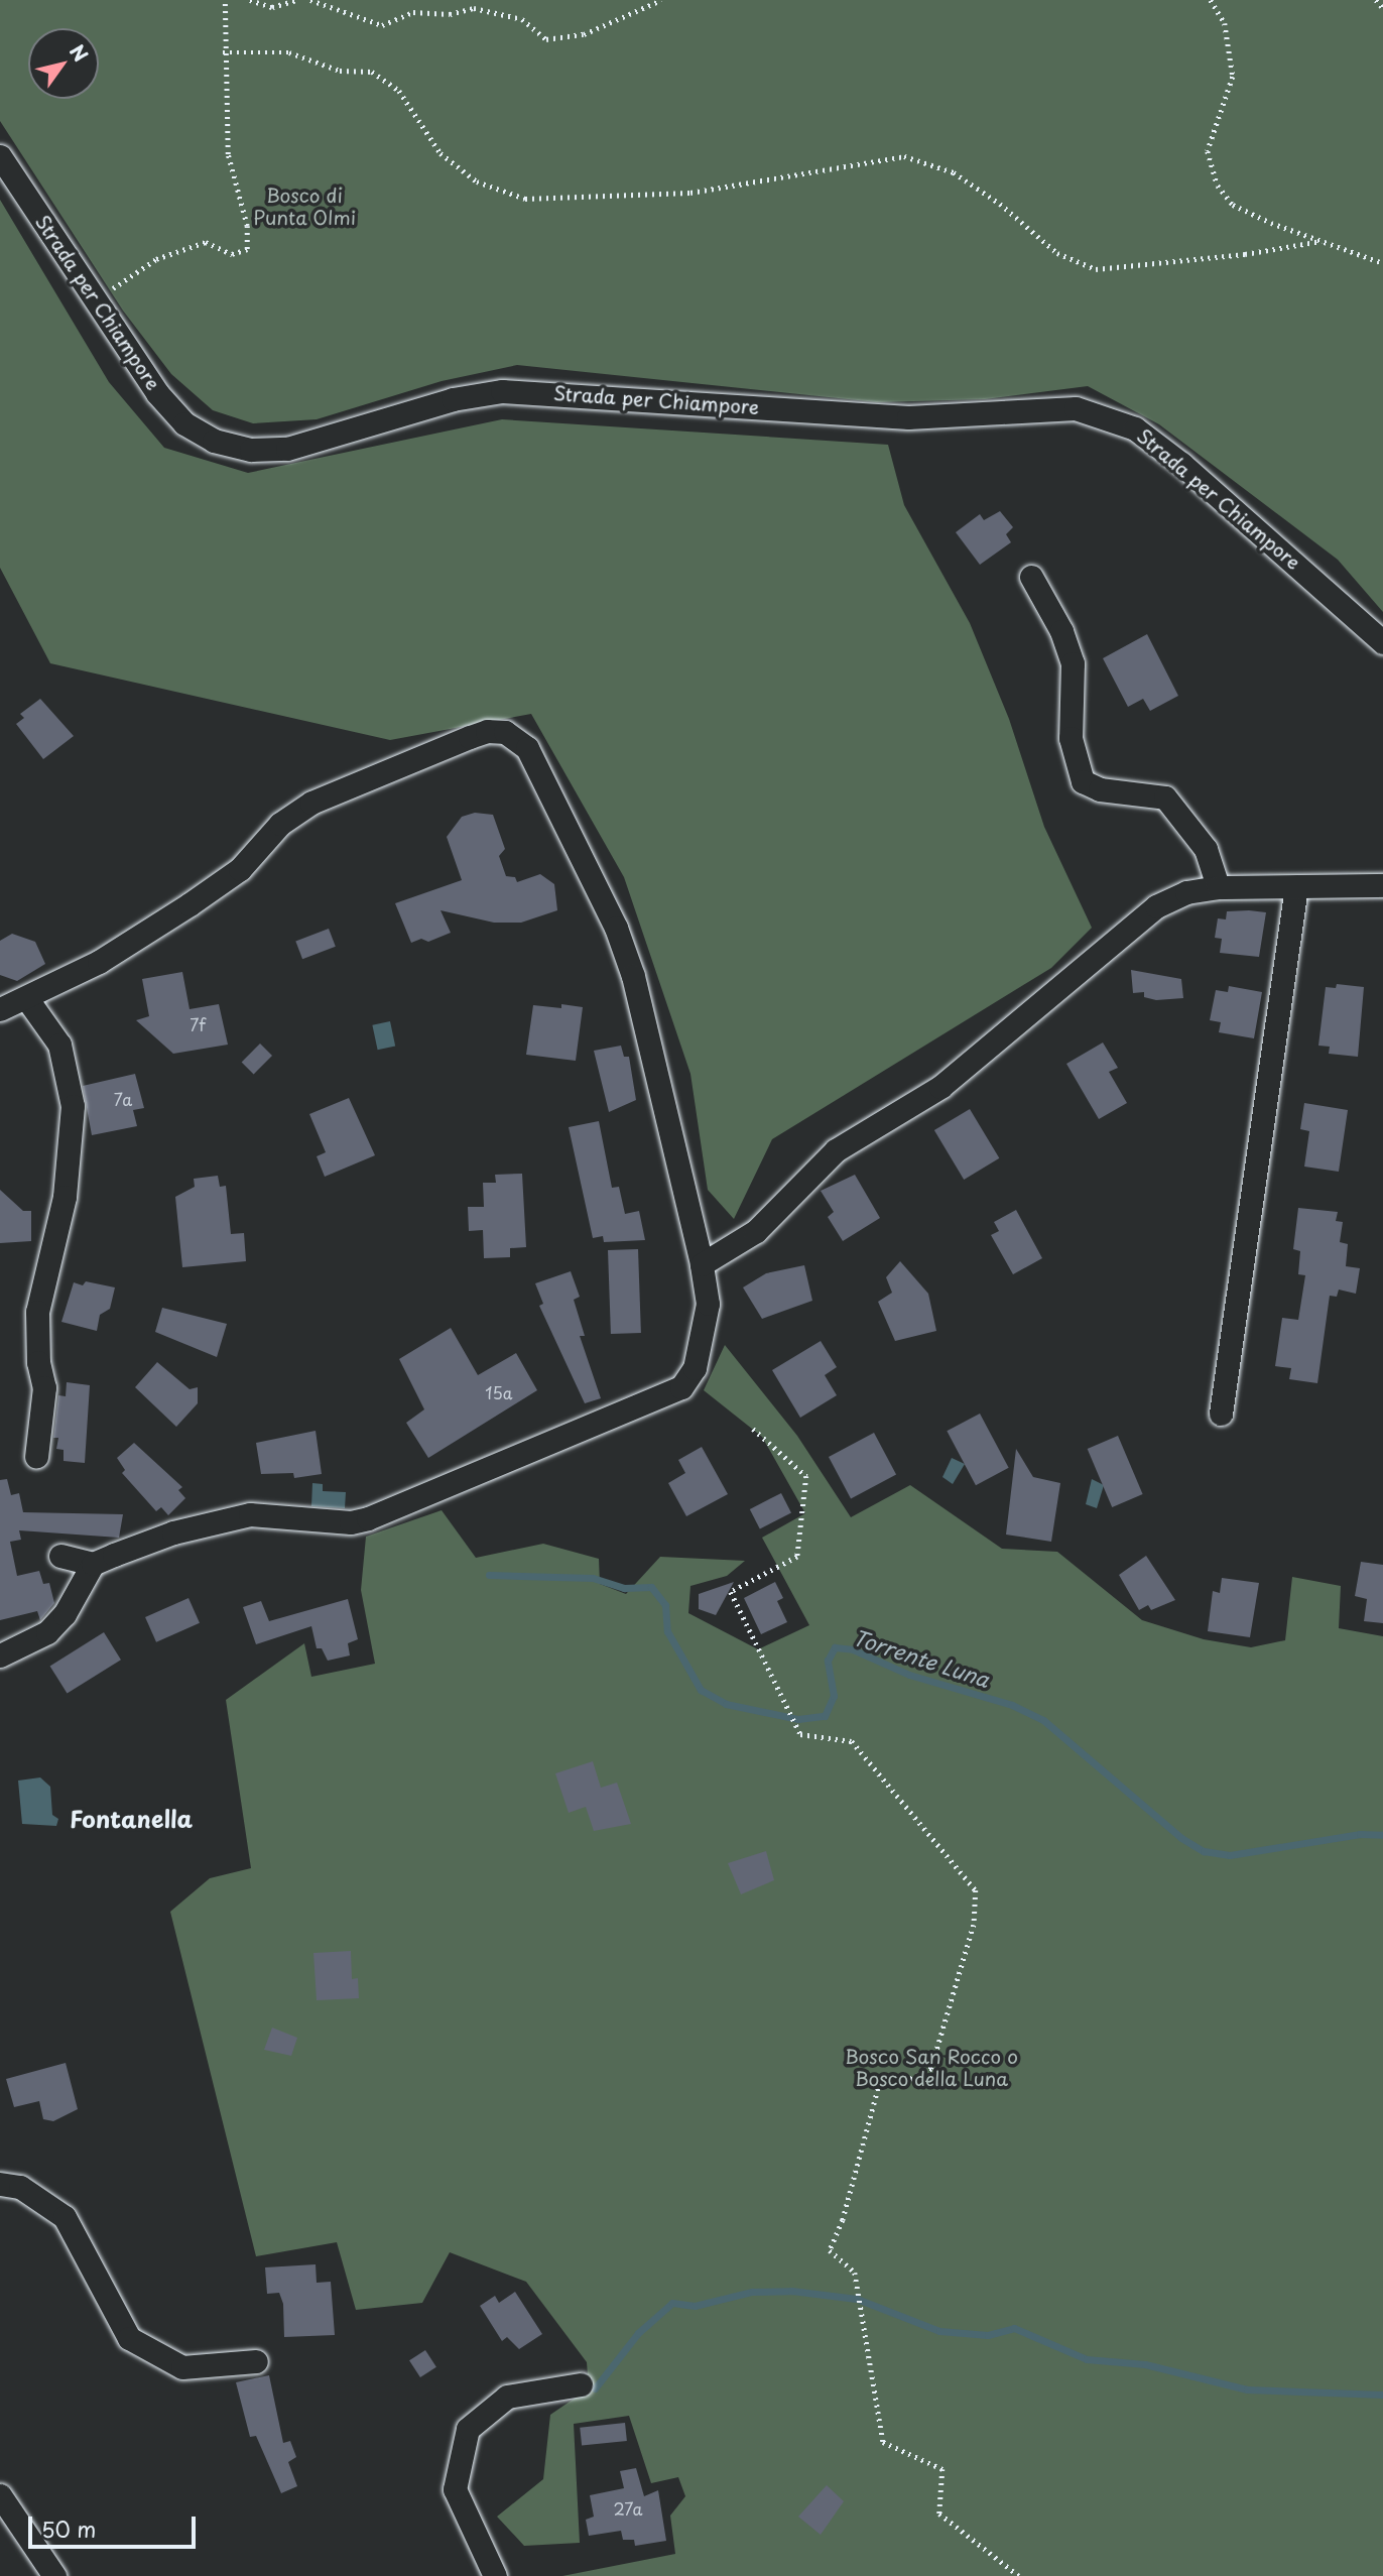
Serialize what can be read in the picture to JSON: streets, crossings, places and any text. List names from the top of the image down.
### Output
{
  "streets": {
    "street": ["Strada per Chiampore"]
  },
  "districts": ["Fontanella"],
  "water": ["Torrente Luna"],
  "parks": ["Bosco di Punta Olmi", "Bosco San Rocco o Bosco della Luna"],
  "house_numbers": [
    "7f",
    "7a",
    "15a",
    "27a"
  ],
  "scale_bar": "50 m",
  "north": "top right"
}
